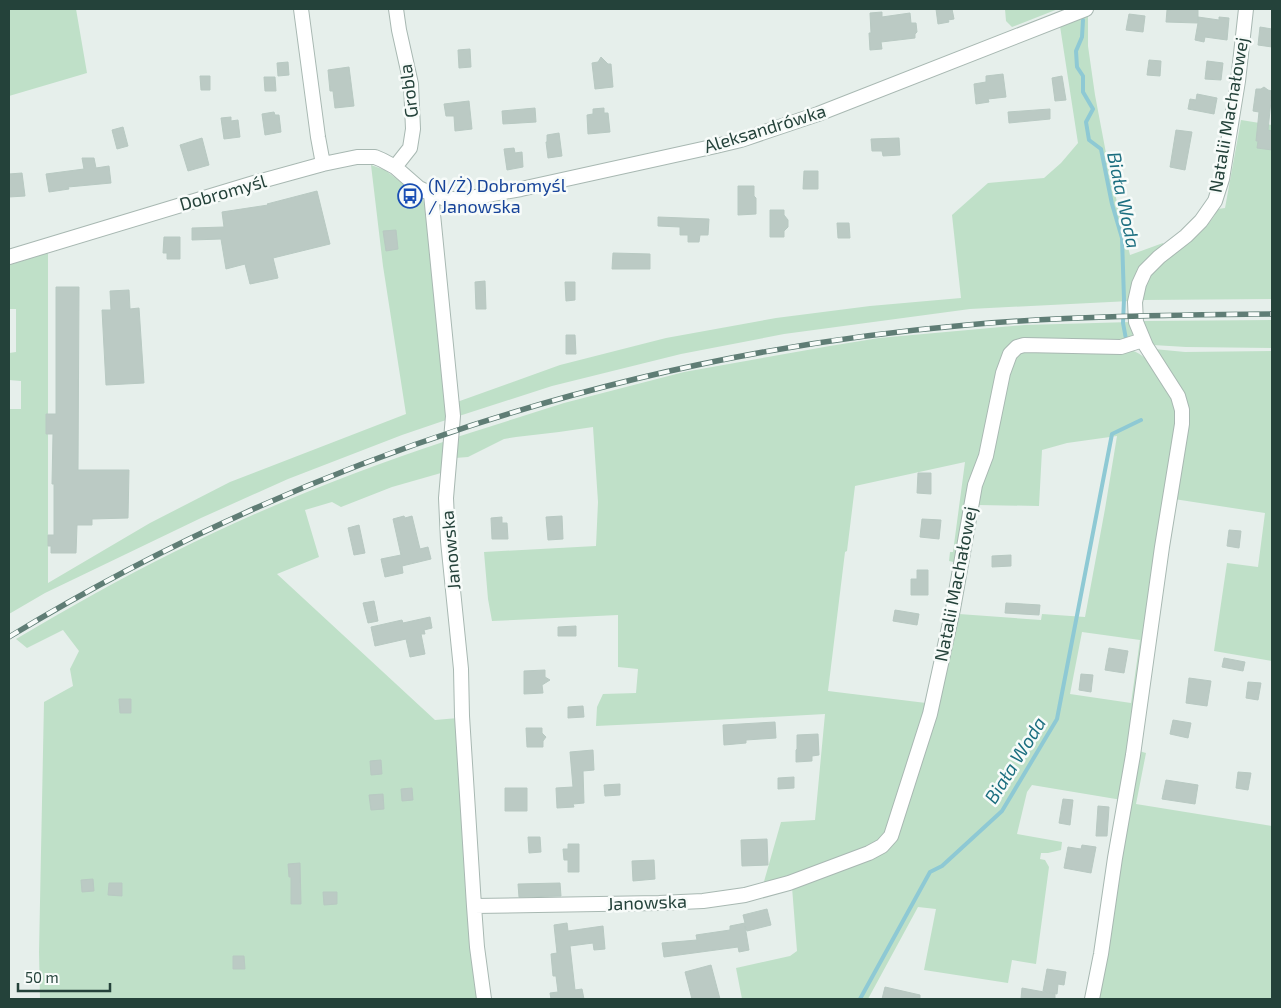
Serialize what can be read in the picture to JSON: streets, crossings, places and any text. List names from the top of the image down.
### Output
{
  "streets": {
    "street": [
      "Grobla",
      "Natalii Machałowej",
      "Aleksandrówka",
      "Dobromyśl",
      "Janowska"
    ]
  },
  "crossings": [
    ["Grobla", "Dobromyśl"],
    ["Natalii Machałowej", "Janowska"],
    ["Aleksandrówka", "Dobromyśl"],
    ["Aleksandrówka", "Janowska"],
    ["Dobromyśl", "Janowska"]
  ],
  "water": ["Biała Woda"],
  "places": {
    "bus stop": ["(N/Ż) Dobromyśl / Janowska"]
  },
  "scale_bar": "50 m"
}
